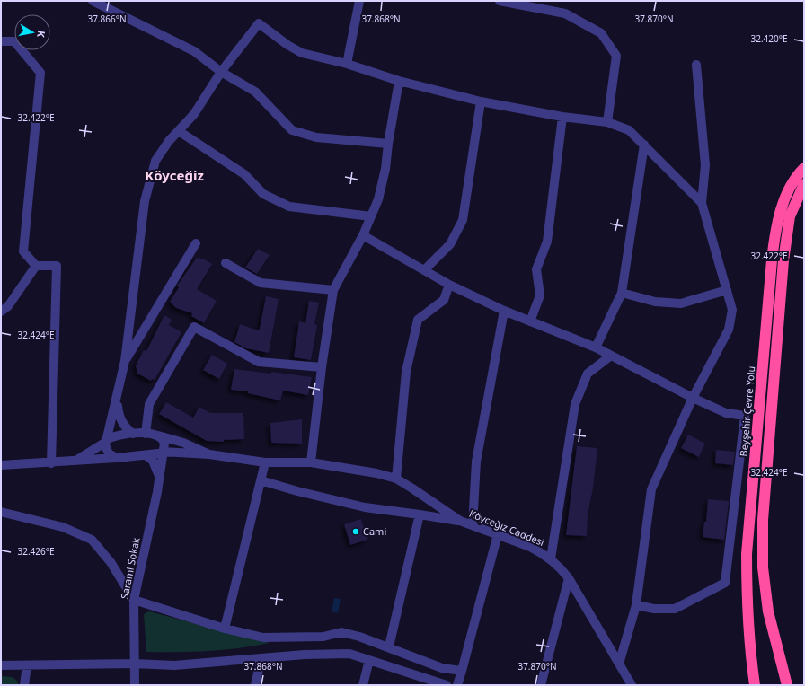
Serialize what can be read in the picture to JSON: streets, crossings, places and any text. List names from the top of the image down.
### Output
{
  "streets": {
    "highway": ["Beyşehir Çevre Yolu"],
    "street": ["Köyceğiz Caddesi", "Sarami Sokak"]
  },
  "crossings": [
    ["Köyceğiz Caddesi", "Sarami Sokak"]
  ],
  "districts": ["Köyceğiz"],
  "places": ["Cami"],
  "north": "right",
  "coordinates": [
    "37.866°N",
    "37.868°N",
    "37.870°N",
    "32.420°E",
    "32.422°E",
    "32.424°E",
    "32.426°E"
  ]
}
